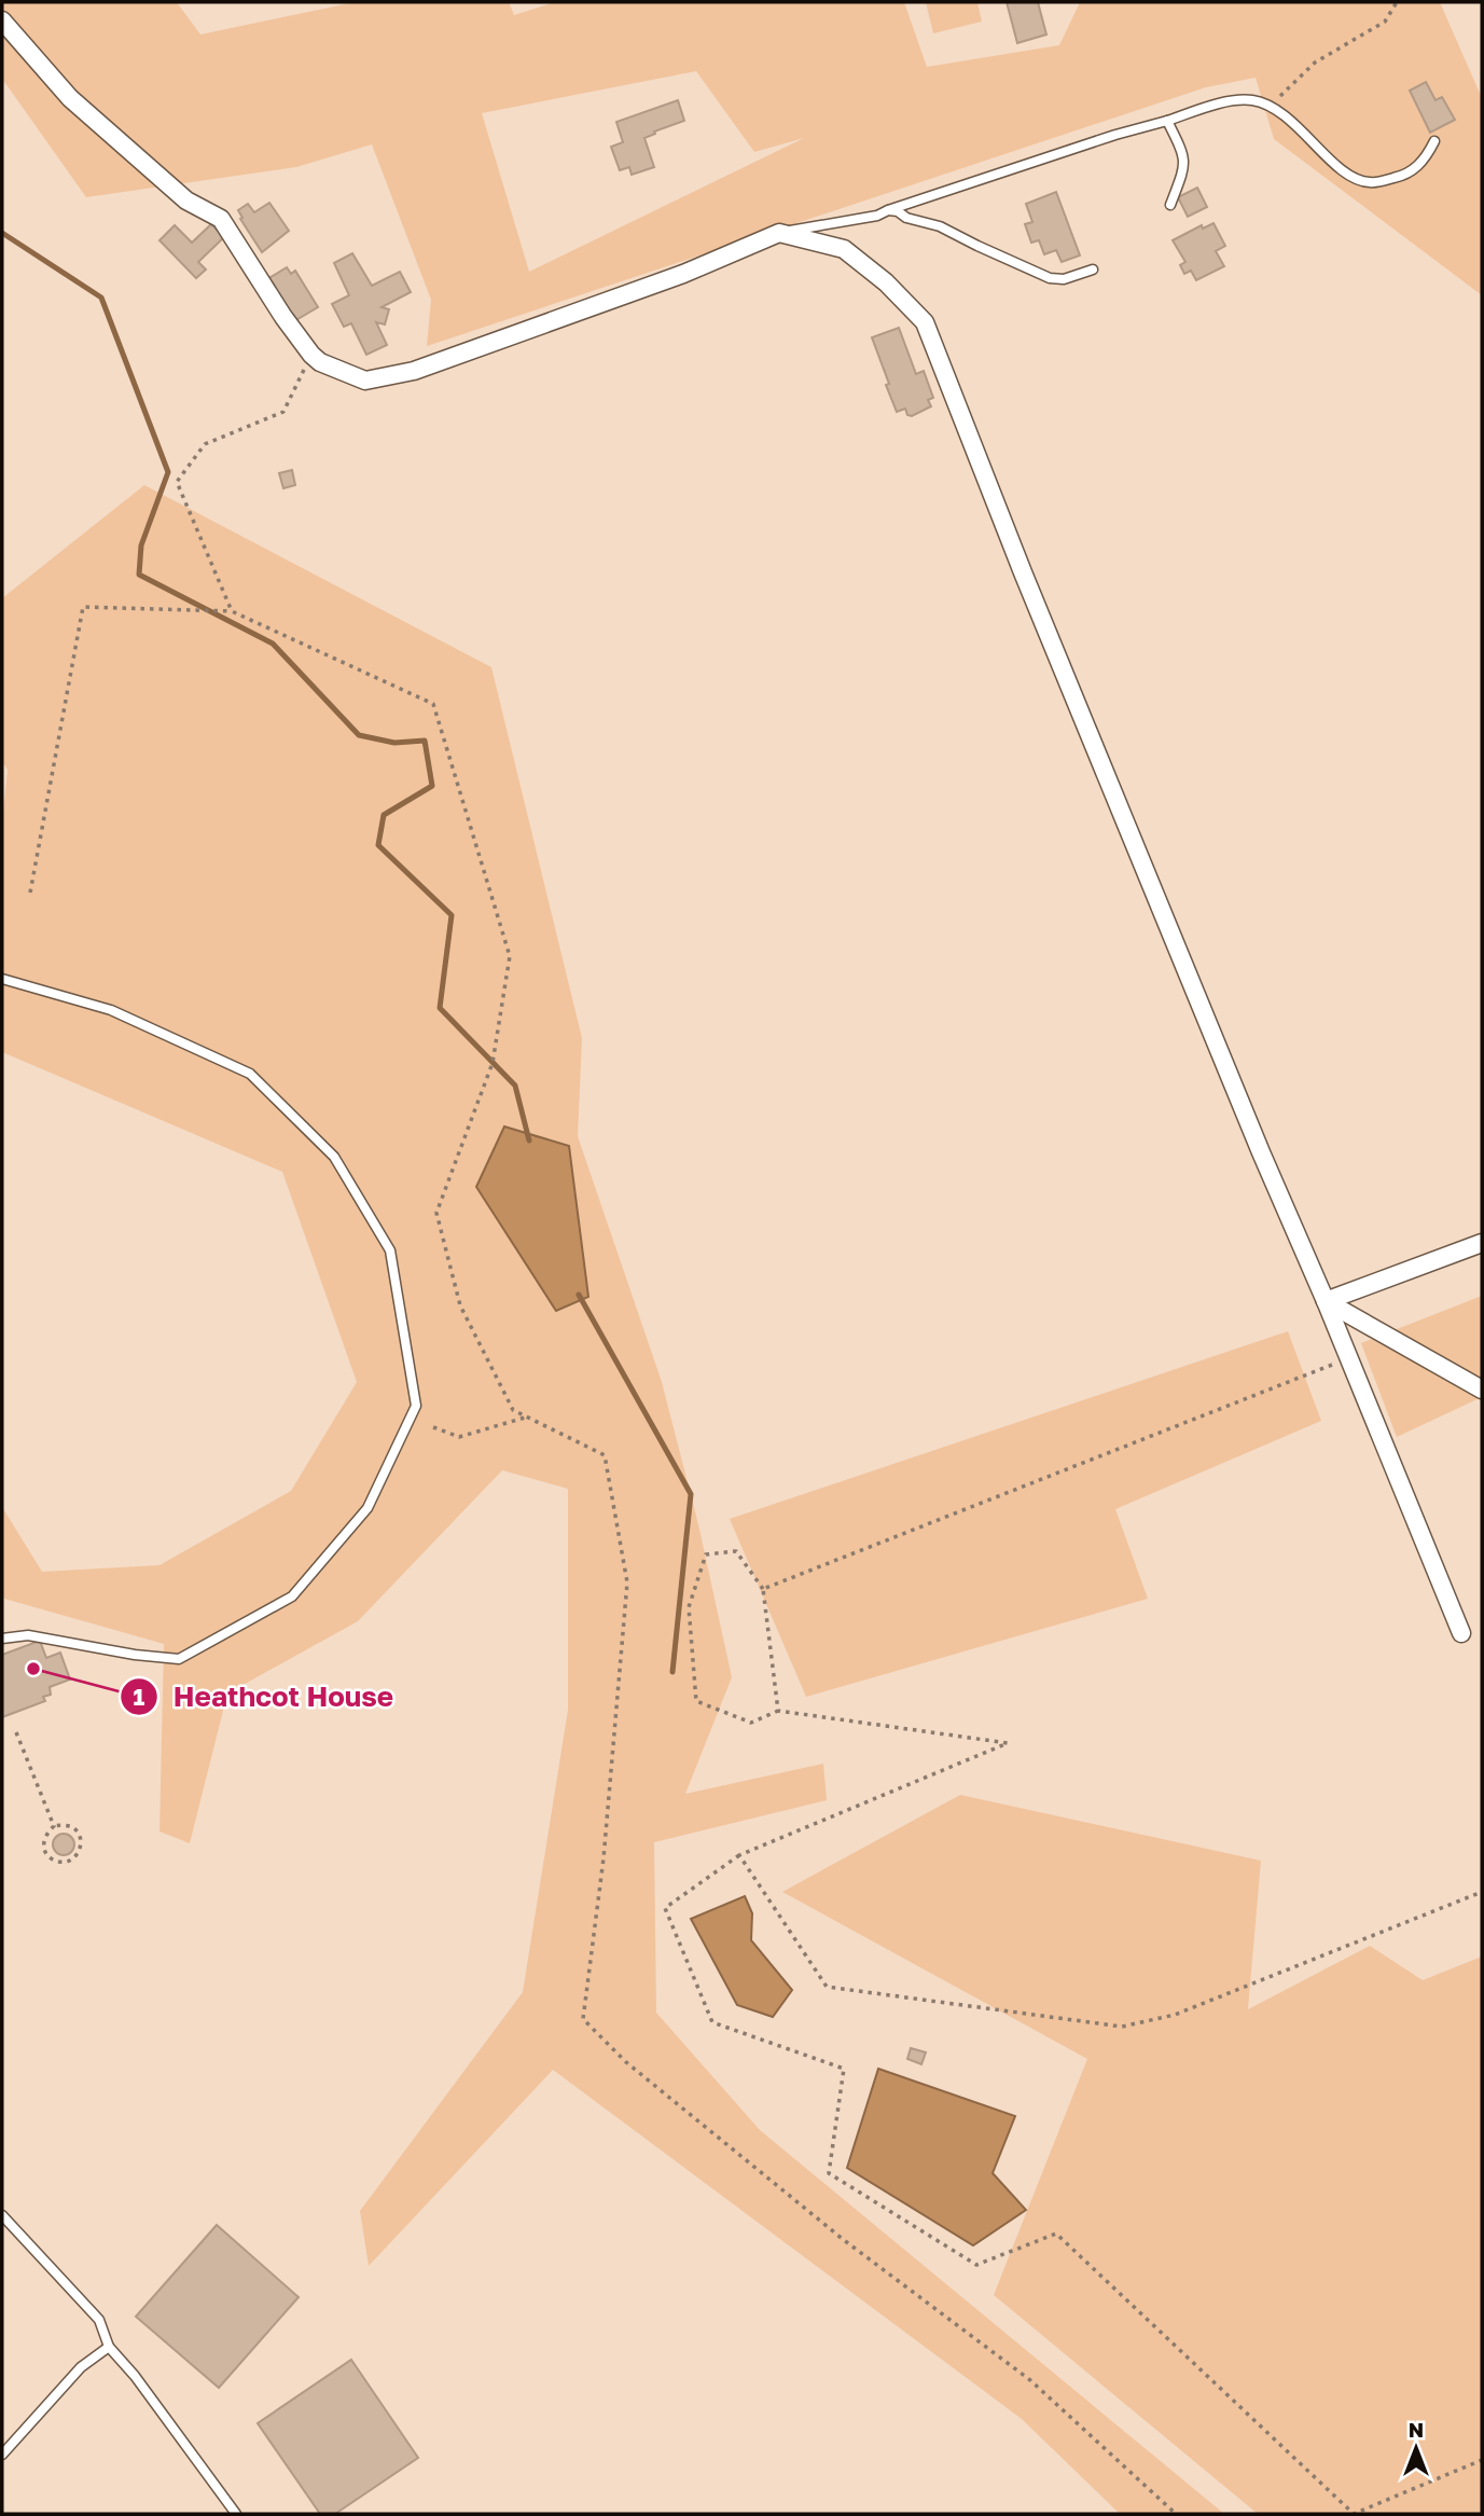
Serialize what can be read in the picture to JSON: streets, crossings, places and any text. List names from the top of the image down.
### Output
{
  "places": ["Heathcot House"],
  "north": "top"
}
